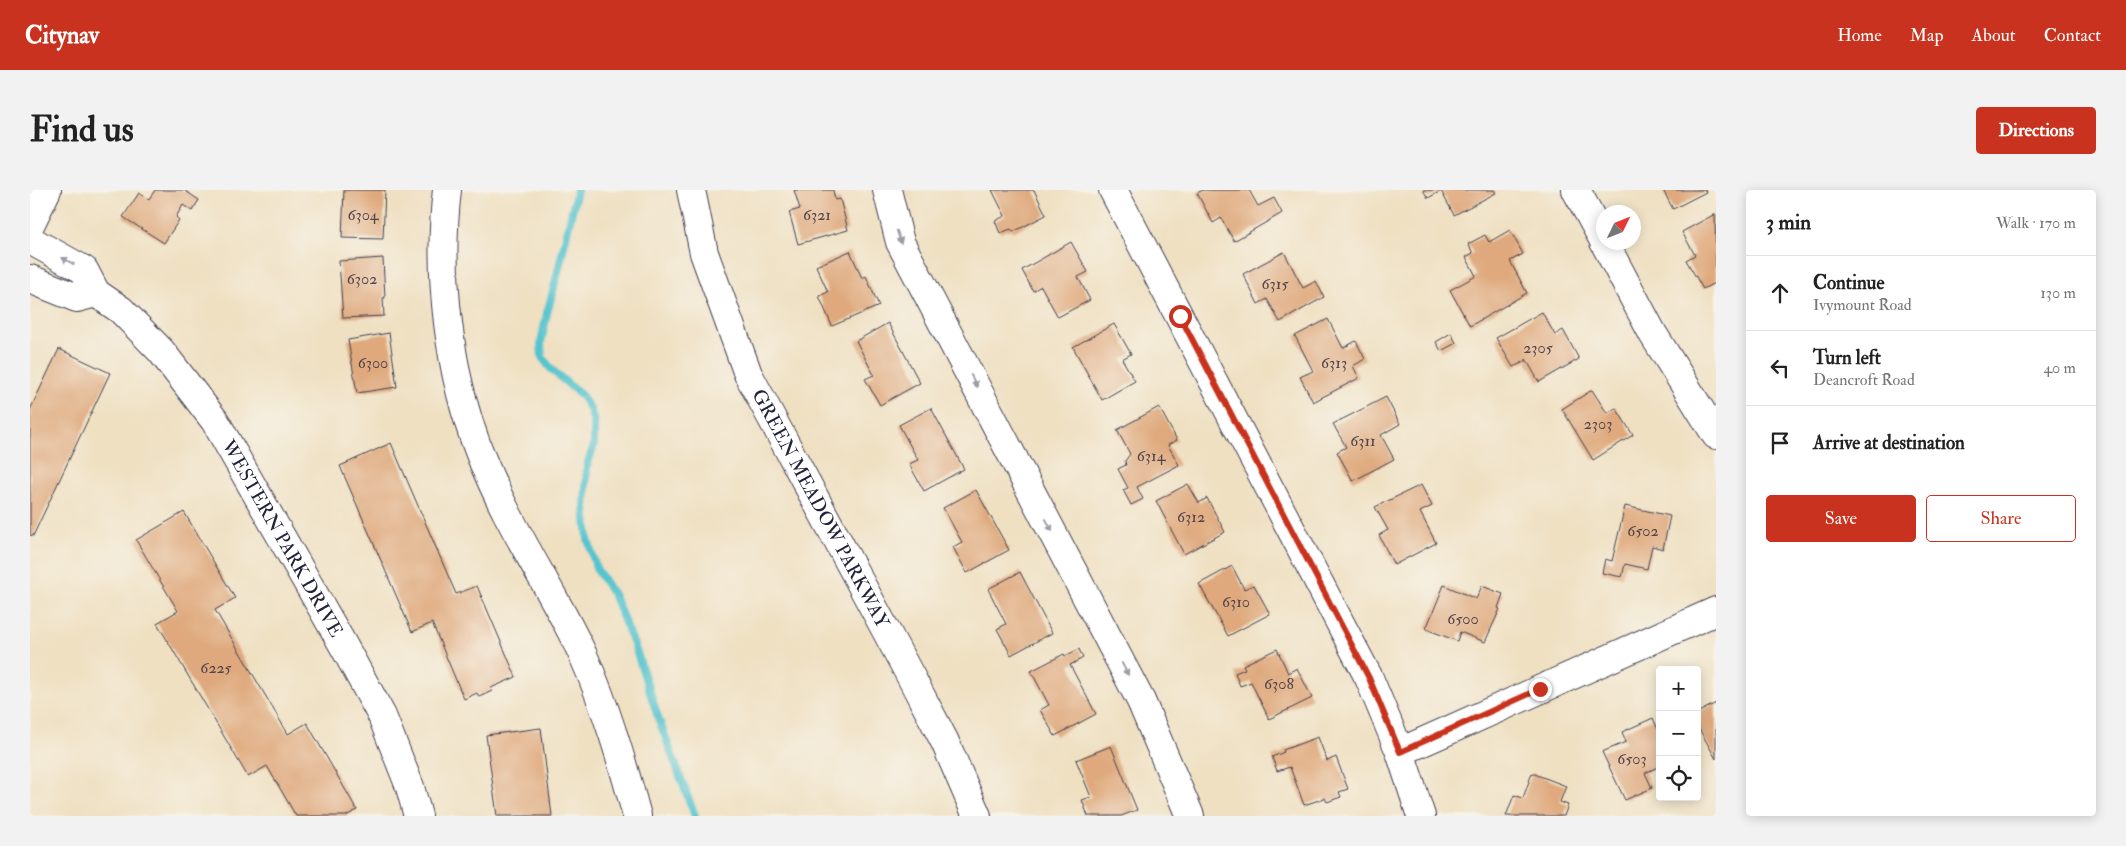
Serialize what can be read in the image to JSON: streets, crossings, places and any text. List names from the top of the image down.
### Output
{
  "streets": {
    "street": ["GREEN MEADOW PARKWAY", "WESTERN PARK DRIVE"]
  },
  "house_numbers": [
    "6304",
    "6321",
    "6302",
    "6315",
    "2305",
    "6300",
    "6313",
    "2303",
    "6311",
    "6314",
    "6312",
    "6502",
    "6310",
    "6500",
    "6225",
    "6308",
    "6503"
  ],
  "north": "top right",
  "page": {
    "header": "Citynav",
    "nav": [
      "Home",
      "Map",
      "About",
      "Contact"
    ],
    "buttons": [
      "Directions",
      ["Save", "Share"]
    ],
    "title": "Find us",
    "heading": ["3 min", "Walk · 170 m"],
    "list": [
      ["Continue", "Ivymount Road", "130 m"],
      ["Turn left", "Deancroft Road", "40 m"],
      "Arrive at destination"
    ],
    "map_buttons": ["+", "−"]
  }
}
